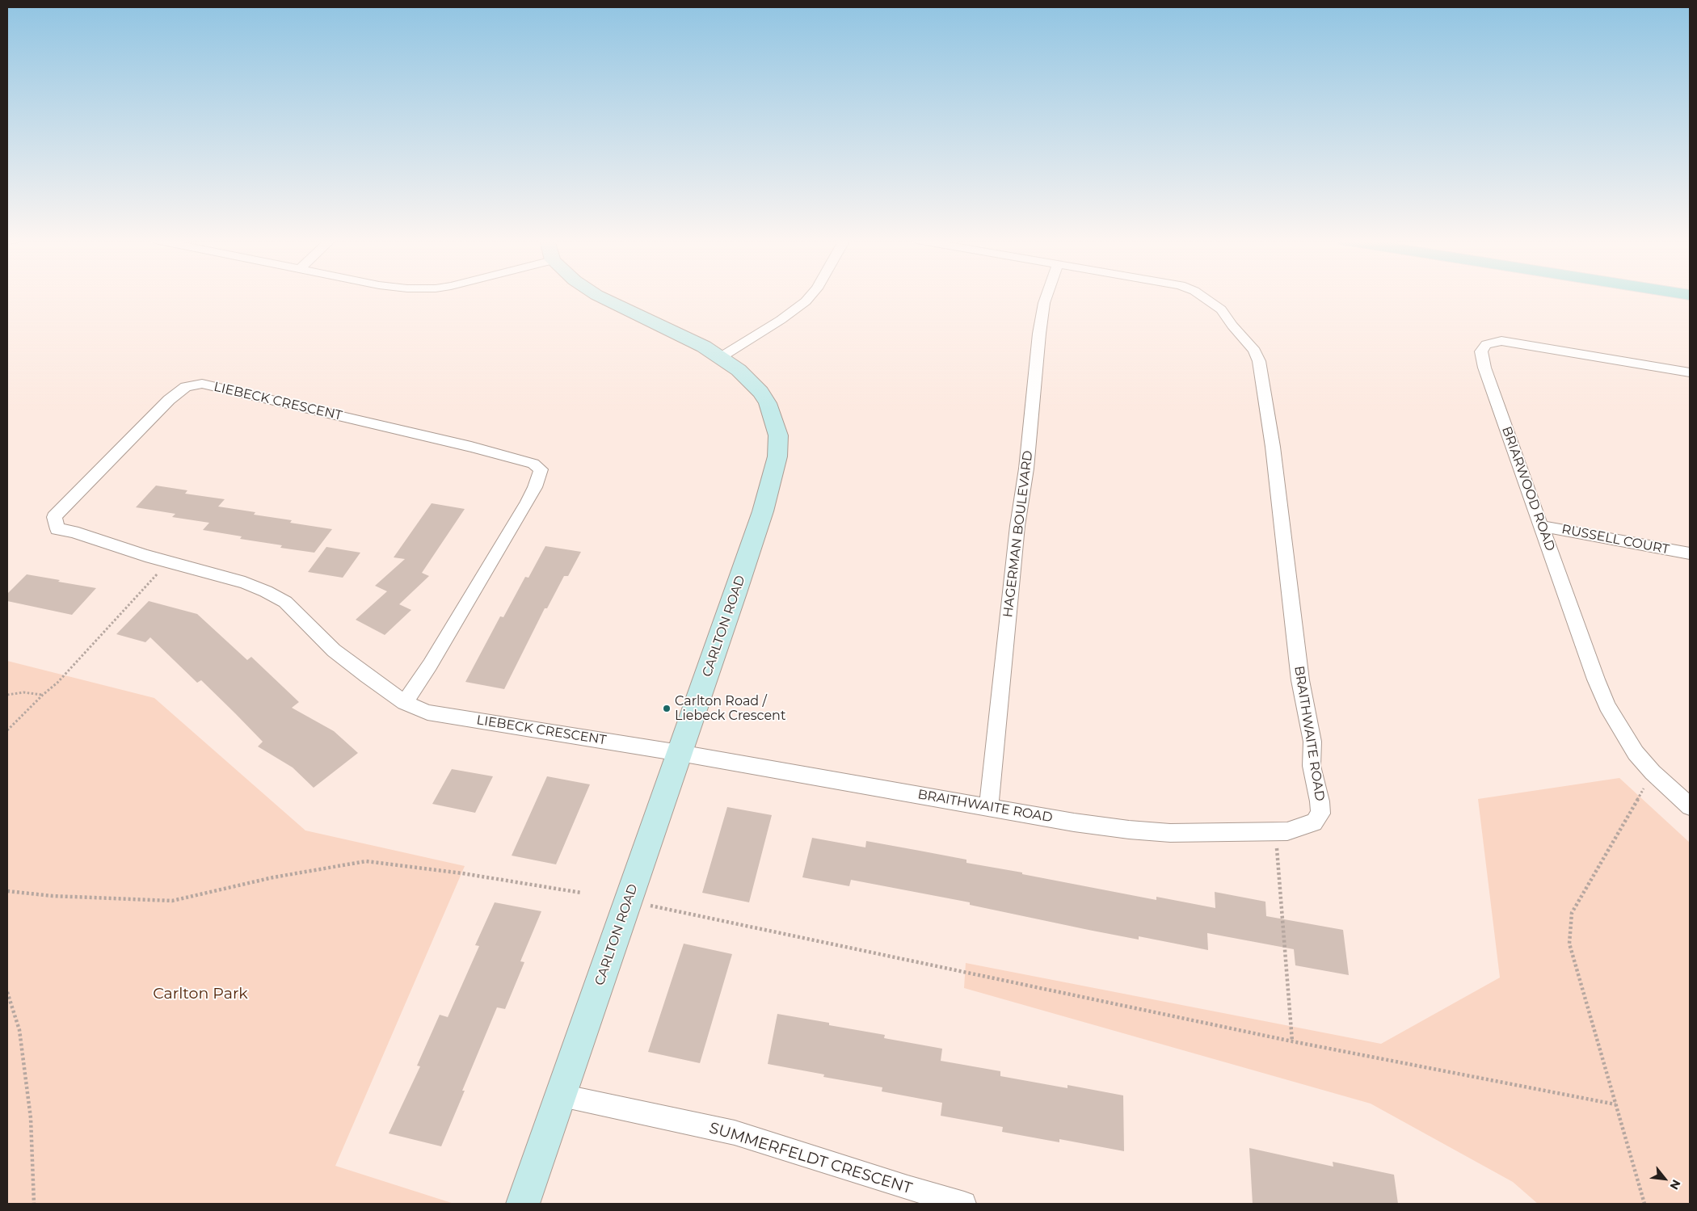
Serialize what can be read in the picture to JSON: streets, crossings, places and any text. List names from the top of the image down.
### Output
{
  "streets": {
    "main road": ["CARLTON ROAD"],
    "street": [
      "LIEBECK CRESCENT",
      "BRIARWOOD ROAD",
      "HAGERMAN BOULEVARD",
      "RUSSELL COURT",
      "BRAITHWAITE ROAD",
      "SUMMERFELDT CRESCENT"
    ]
  },
  "crossings": [
    ["LIEBECK CRESCENT", "CARLTON ROAD"],
    ["LIEBECK CRESCENT", "BRAITHWAITE ROAD"],
    ["BRIARWOOD ROAD", "RUSSELL COURT"],
    ["HAGERMAN BOULEVARD", "BRAITHWAITE ROAD"],
    ["CARLTON ROAD", "BRAITHWAITE ROAD"],
    ["CARLTON ROAD", "SUMMERFELDT CRESCENT"]
  ],
  "parks": ["Carlton Park"],
  "places": ["Carlton Road / Liebeck Crescent"],
  "north": "bottom right"
}
